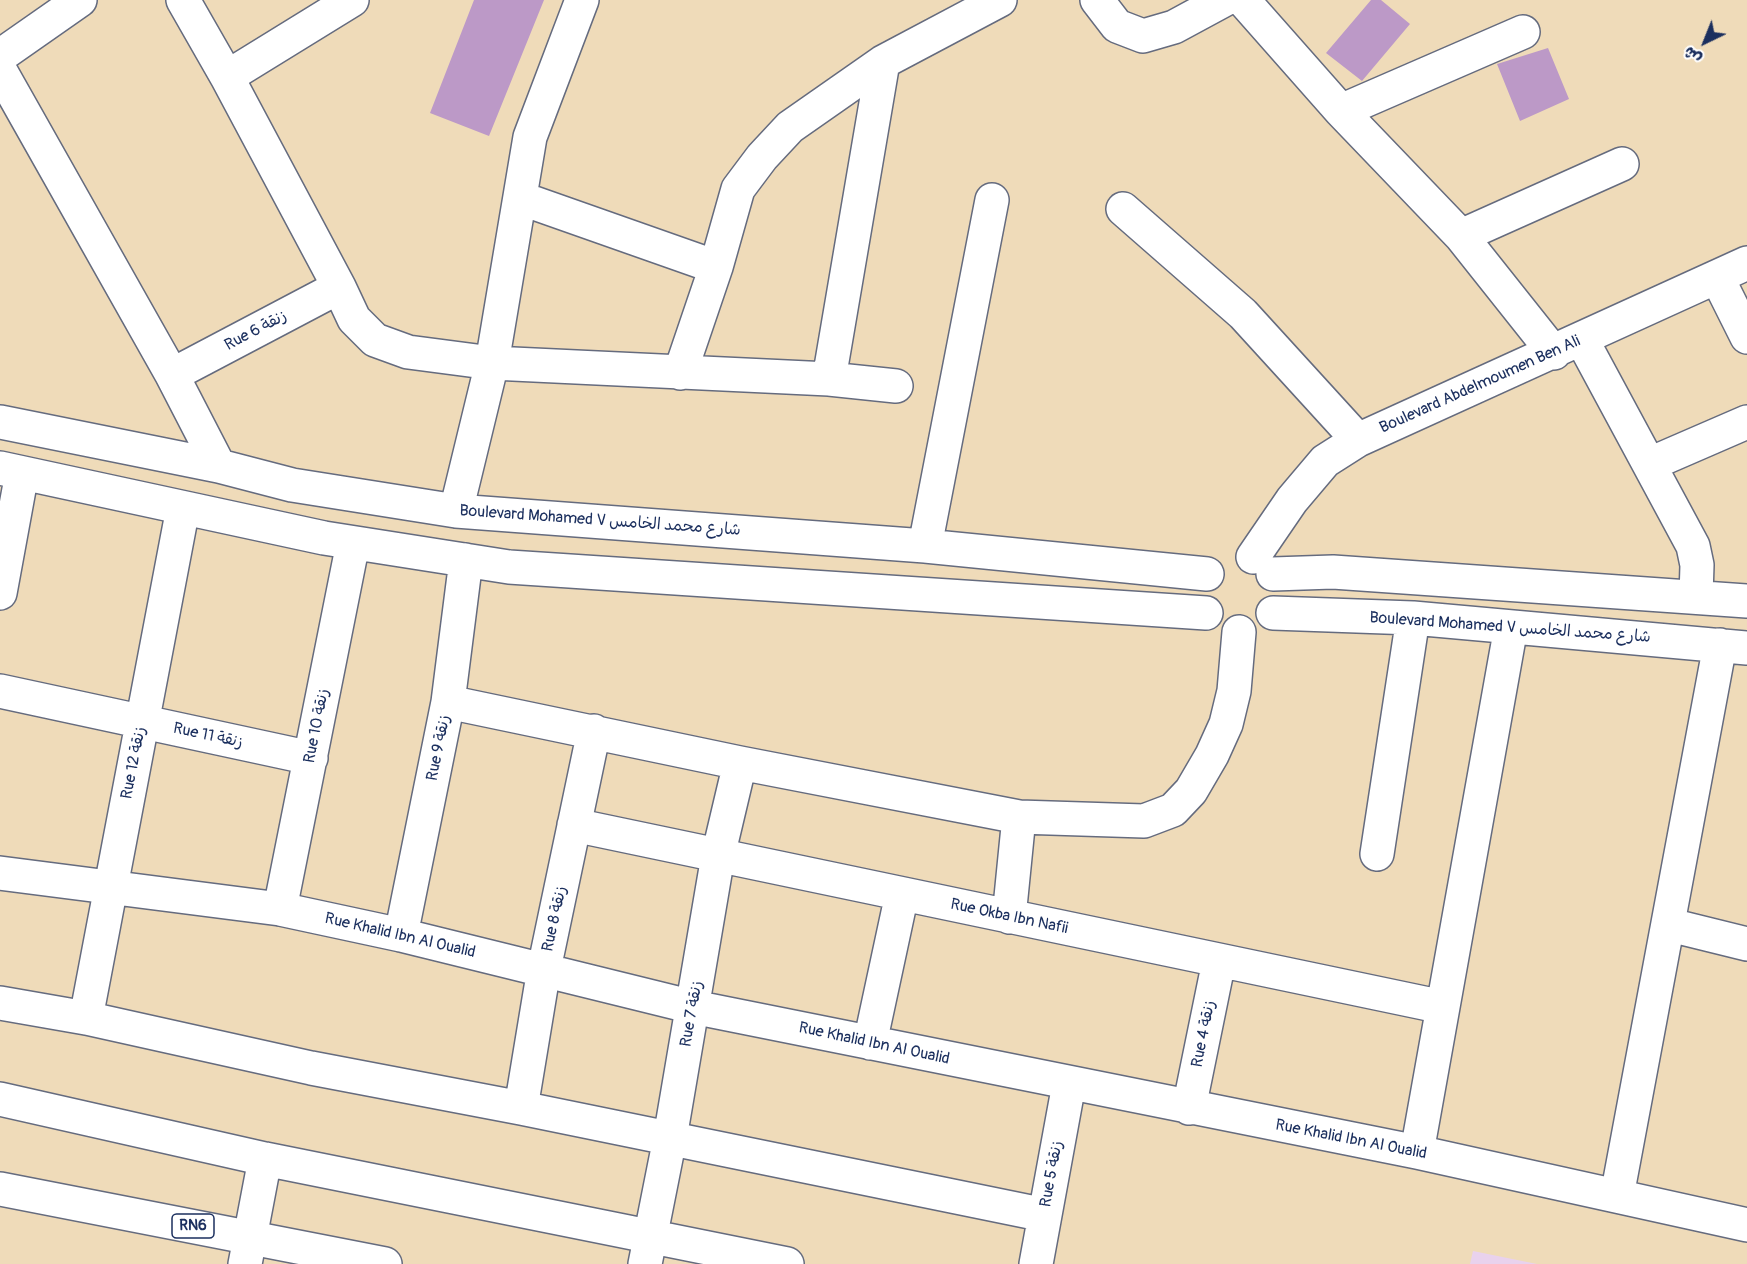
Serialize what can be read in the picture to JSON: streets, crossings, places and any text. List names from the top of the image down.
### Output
{
  "streets": {
    "street": [
      "Rue 6 زنقة",
      "Boulevard Abdelmoumen Ben Ali",
      "Boulevard Mohamed V شارع محمد الخامس",
      "Rue 10 زنقة",
      "Rue 11 زنقة",
      "Rue 9 زنقة",
      "Rue 12 زنقة",
      "Rue Okba Ibn Nafii",
      "Rue 8 زنقة",
      "Rue Khalid Ibn Al Oualid",
      "Rue 7 زنقة",
      "Rue 4 زنقة",
      "Rue 5 زنقة",
      "RN6"
    ]
  },
  "crossings": [
    ["Boulevard Abdelmoumen Ben Ali", "Boulevard Mohamed V شارع محمد الخامس"],
    ["Rue 10 زنقة", "Rue 11 زنقة"],
    ["Rue 10 زنقة", "Rue Khalid Ibn Al Oualid"],
    ["Rue 11 زنقة", "Rue 12 زنقة"],
    ["Rue 9 زنقة", "Rue Khalid Ibn Al Oualid"],
    ["Rue 12 زنقة", "Rue Khalid Ibn Al Oualid"],
    ["Rue Okba Ibn Nafii", "Rue 8 زنقة"],
    ["Rue Okba Ibn Nafii", "Rue 7 زنقة"],
    ["Rue Okba Ibn Nafii", "Rue 4 زنقة"],
    ["Rue 8 زنقة", "Rue Khalid Ibn Al Oualid"],
    ["Rue Khalid Ibn Al Oualid", "Rue 7 زنقة"],
    ["Rue Khalid Ibn Al Oualid", "Rue 4 زنقة"],
    ["Rue Khalid Ibn Al Oualid", "Rue 5 زنقة"]
  ],
  "north": "bottom left"
}
